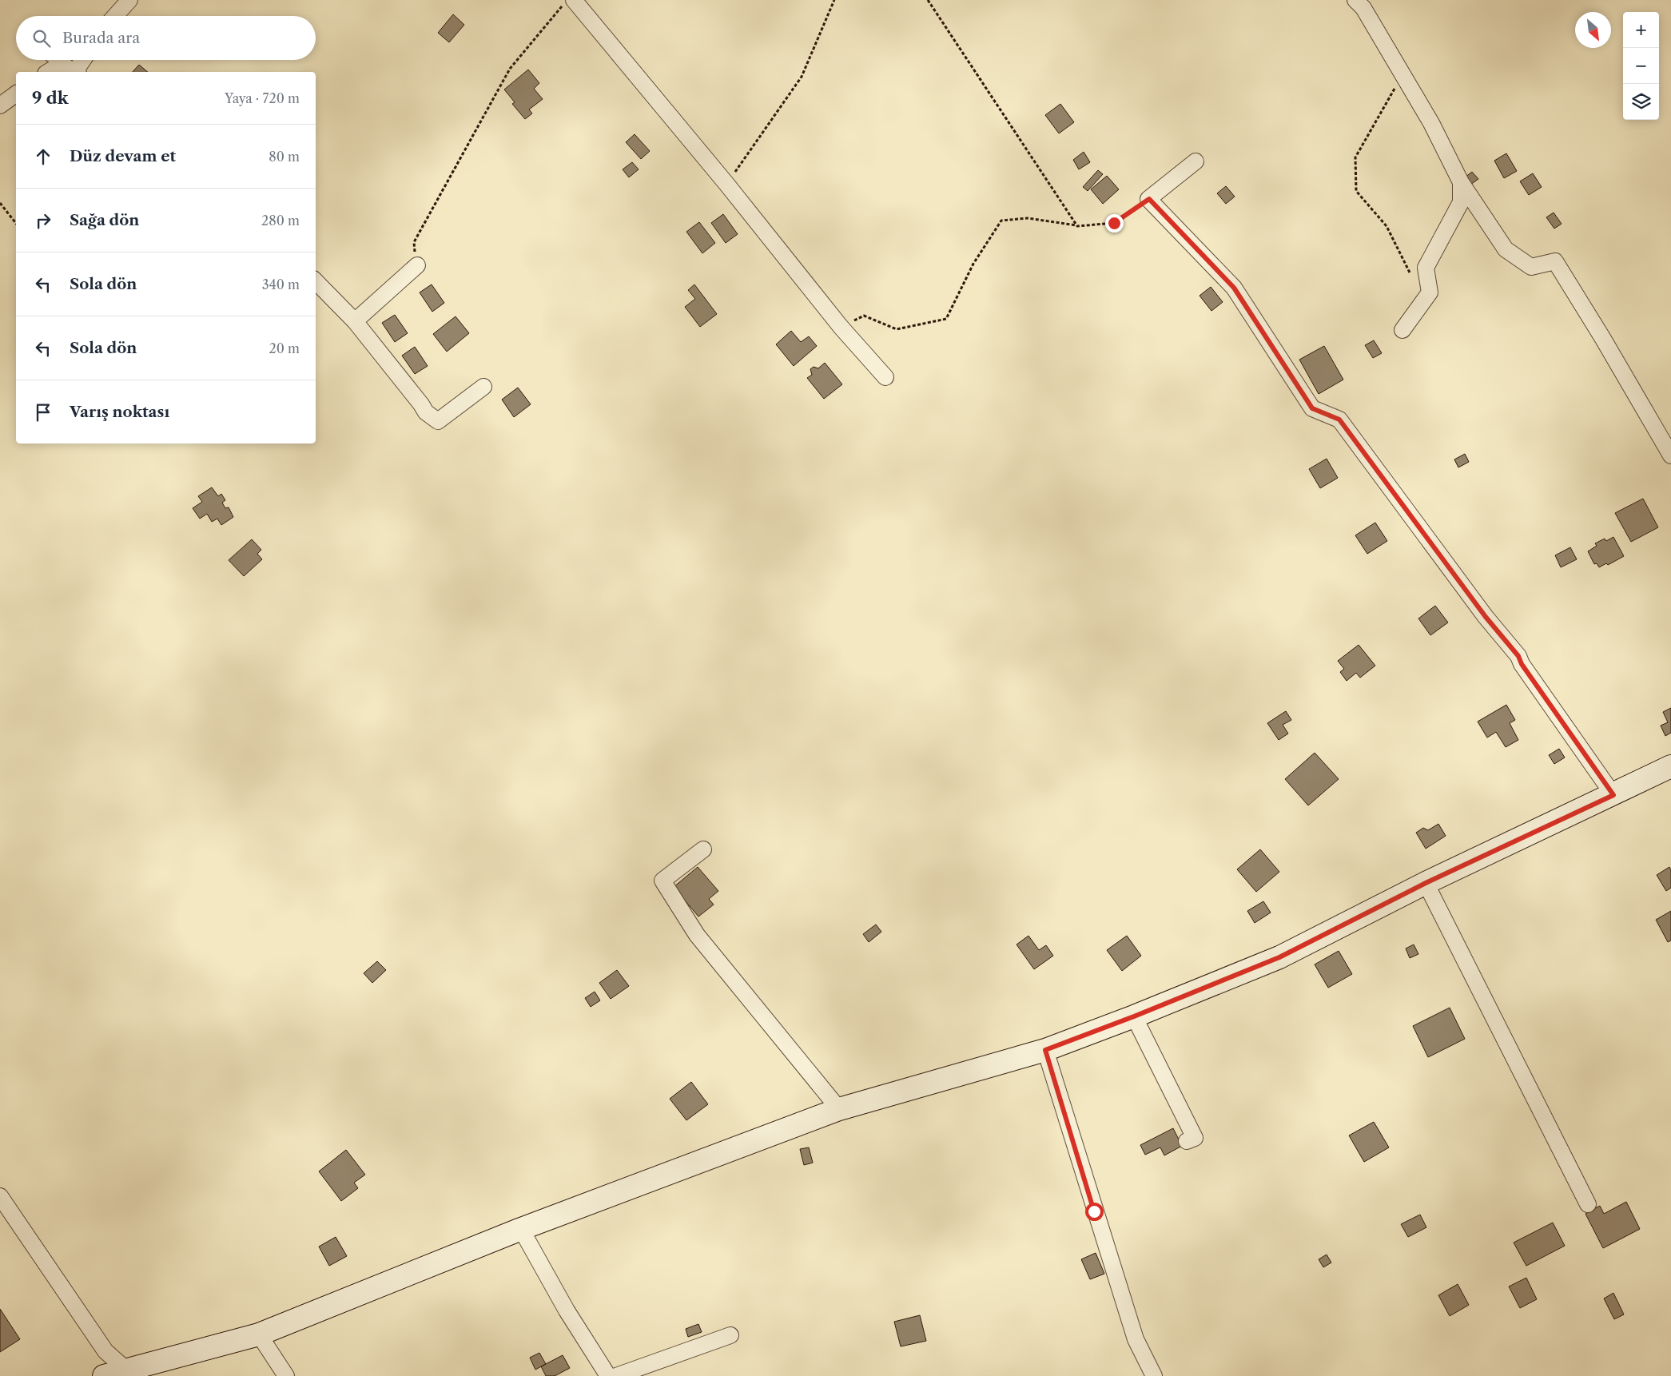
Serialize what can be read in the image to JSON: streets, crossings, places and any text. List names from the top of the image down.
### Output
{
  "north": "bottom right",
  "page": {
    "map_buttons": ["+", "−"],
    "search": "Burada ara",
    "heading": ["9 dk", "Yaya · 720 m"],
    "list": [
      ["Düz devam et", "80 m"],
      ["Sağa dön", "280 m"],
      ["Sola dön", "340 m"],
      ["Sola dön", "20 m"],
      "Varış noktası"
    ]
  }
}
